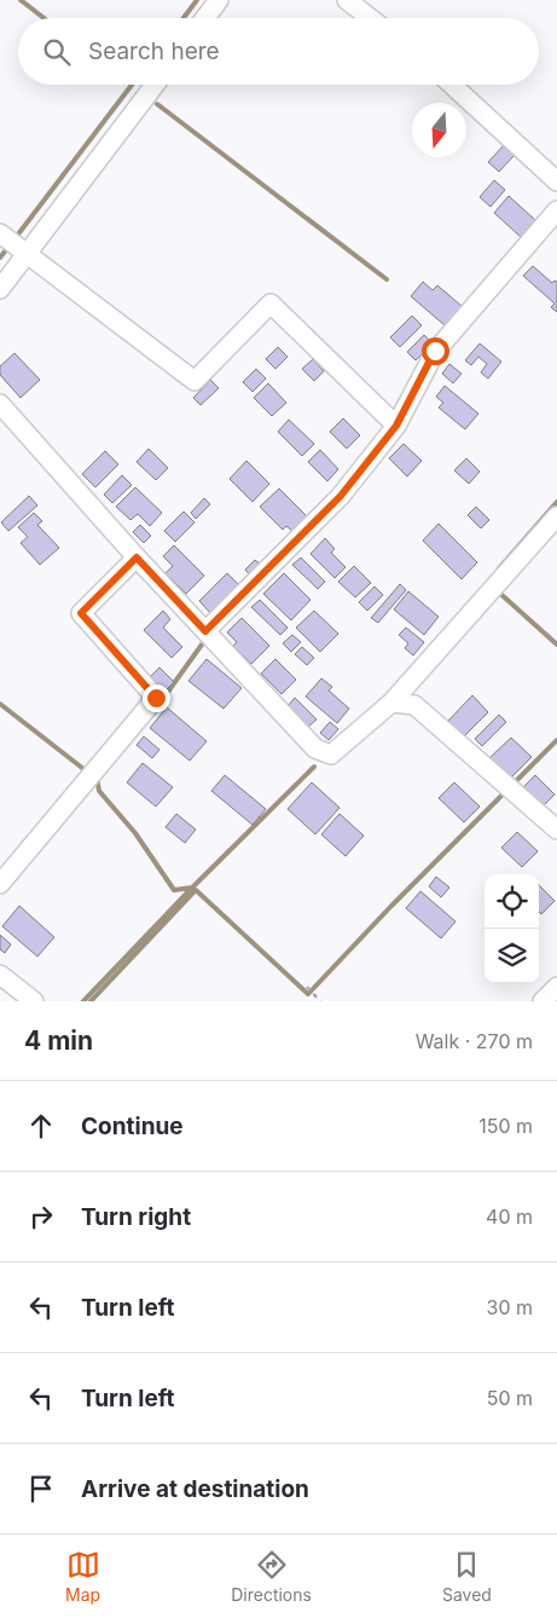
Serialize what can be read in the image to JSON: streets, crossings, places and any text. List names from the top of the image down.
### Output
{
  "north": "bottom",
  "page": {
    "search": "Search here",
    "heading": ["4 min", "Walk · 270 m"],
    "list": [
      ["Continue", "150 m"],
      ["Turn right", "40 m"],
      ["Turn left", "30 m"],
      ["Turn left", "50 m"],
      "Arrive at destination"
    ],
    "nav": ["Map", "Directions", "Saved"]
  }
}
